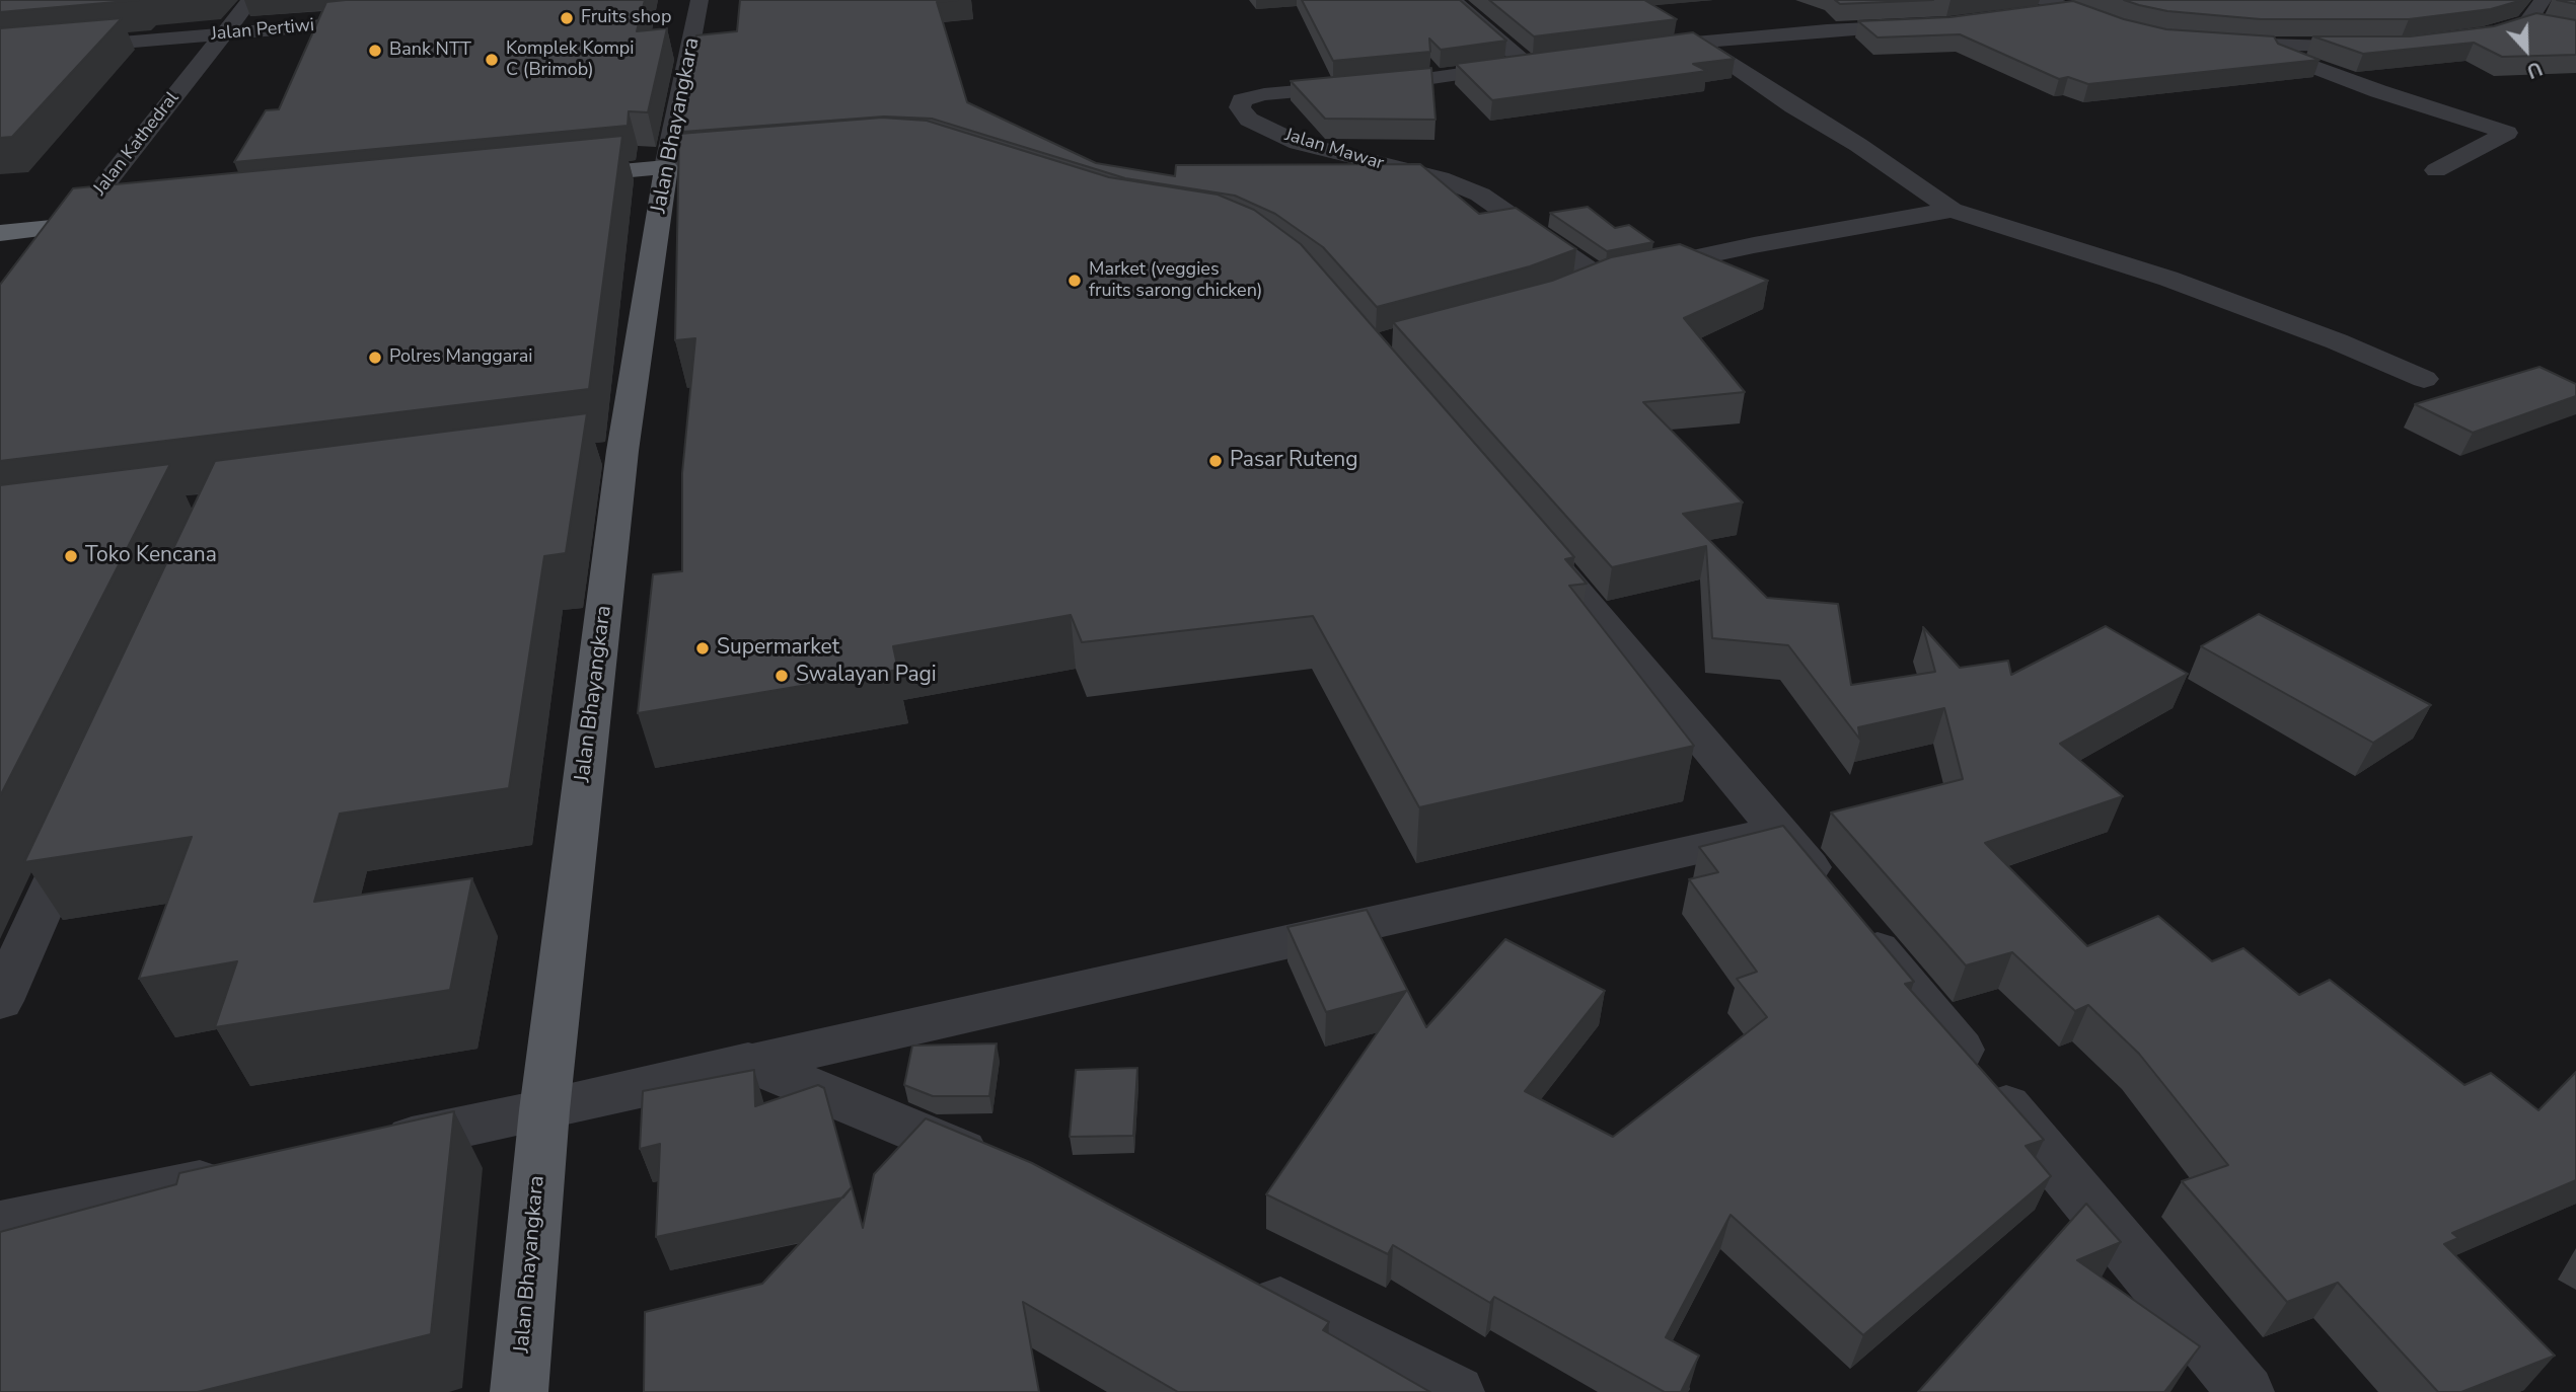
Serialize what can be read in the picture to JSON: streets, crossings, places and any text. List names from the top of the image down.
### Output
{
  "streets": {
    "highway": ["Jalan Kathedral"],
    "main road": ["Jalan Bhayangkara"],
    "street": ["Jalan Pertiwi", "Jalan Mawar"]
  },
  "crossings": [
    ["Jalan Pertiwi", "Jalan Kathedral"]
  ],
  "places": [
    "Fruits shop",
    "Bank NTT",
    "Komplek Kompi C (Brimob)",
    "Market (veggies fruits sarong chicken)",
    "Polres Manggarai",
    "Pasar Ruteng",
    "Toko Kencana",
    "Supermarket",
    "Swalayan Pagi"
  ],
  "north": "bottom"
}
